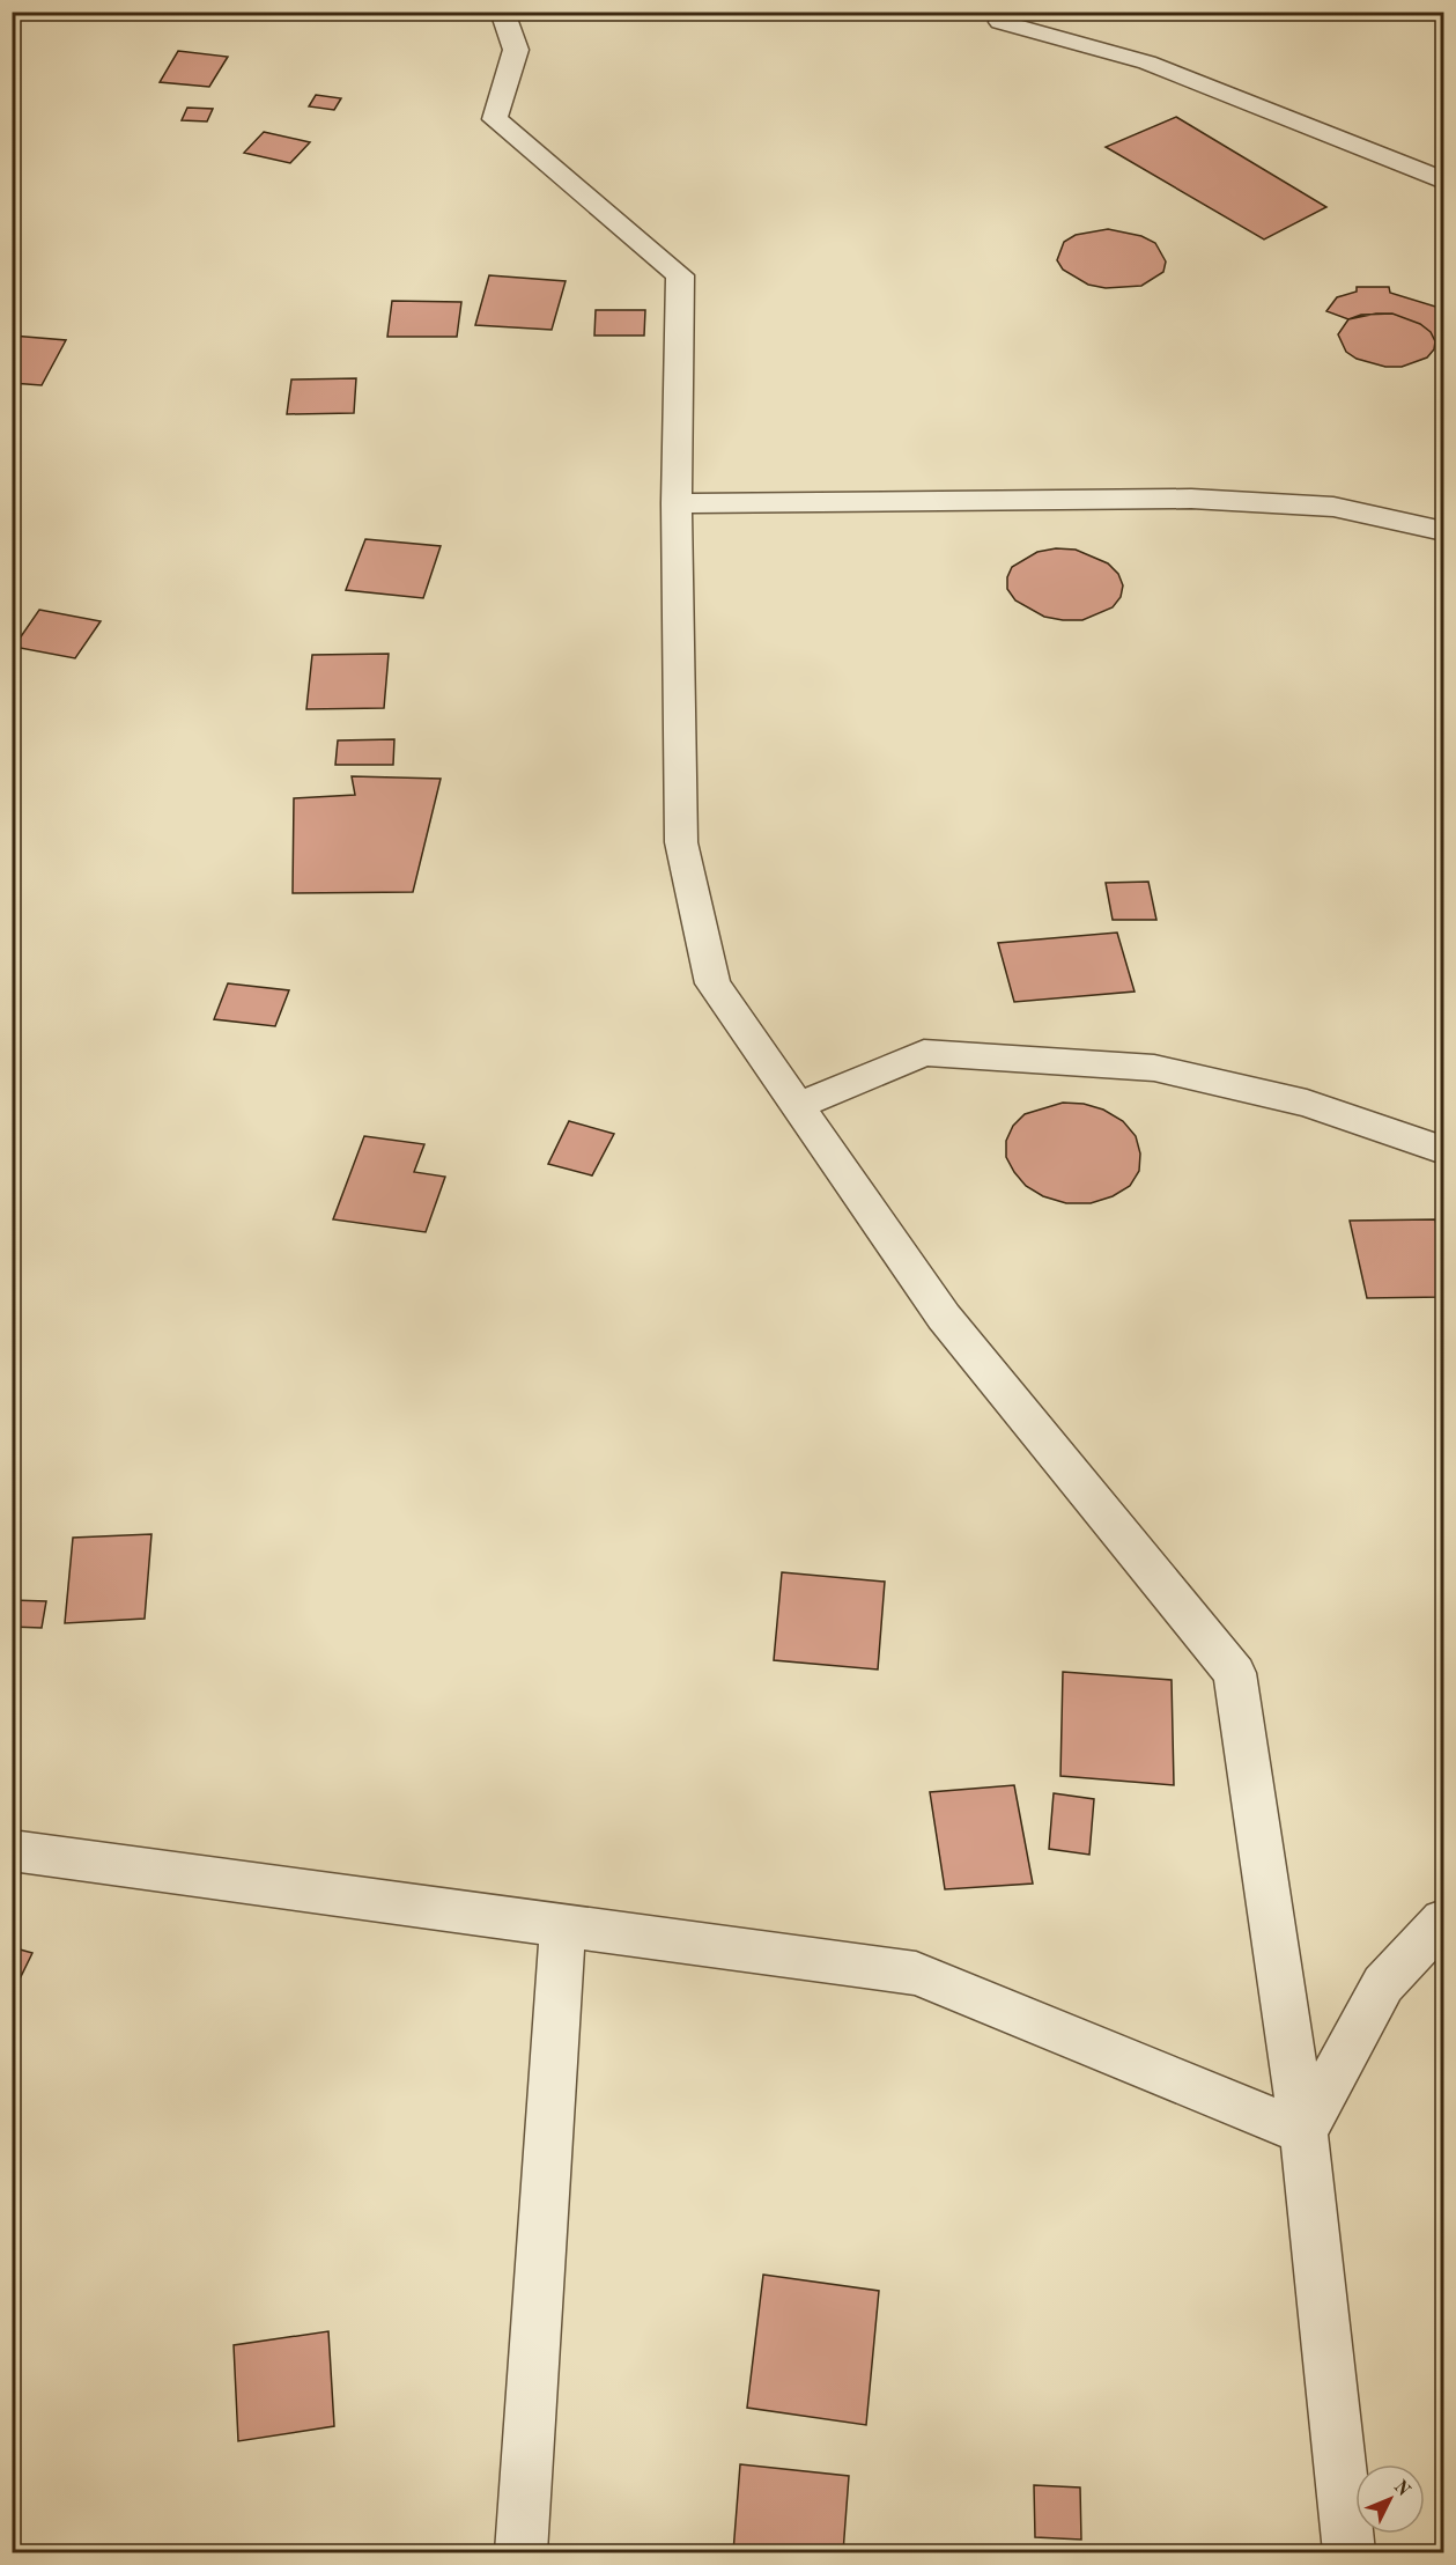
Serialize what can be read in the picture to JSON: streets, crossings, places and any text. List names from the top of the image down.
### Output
{
  "north": "top right"
}
